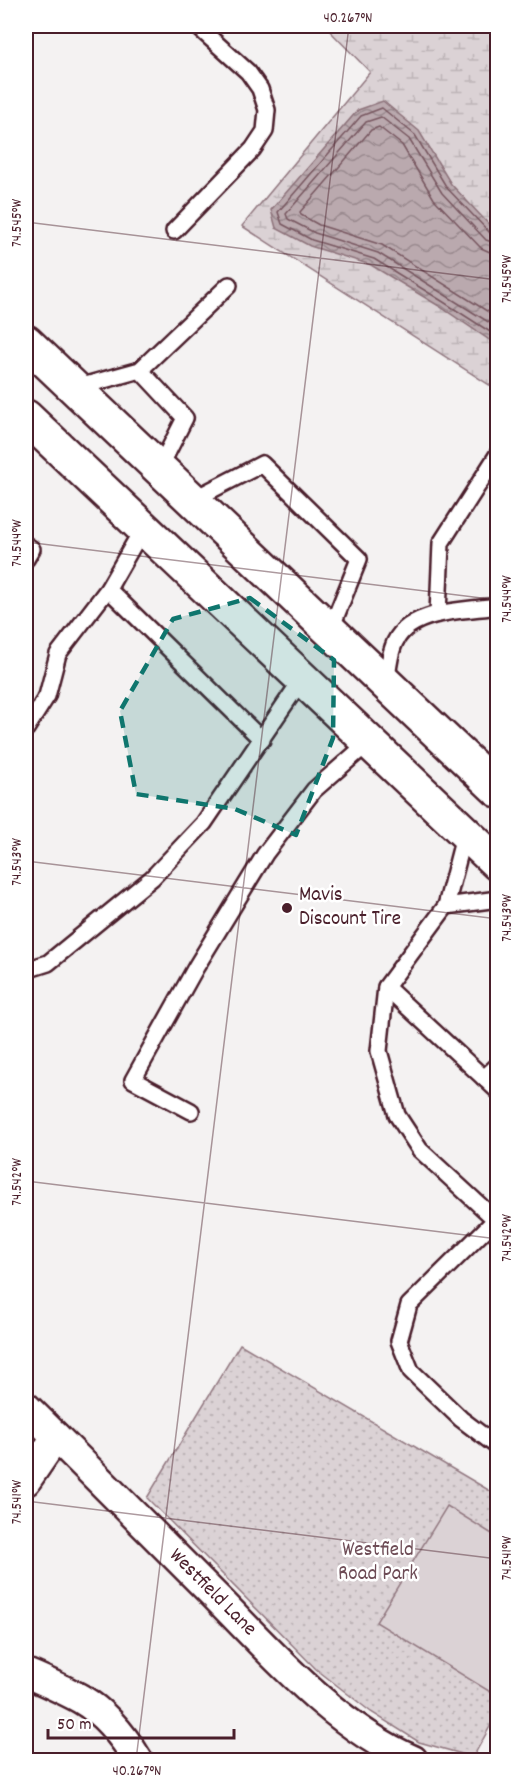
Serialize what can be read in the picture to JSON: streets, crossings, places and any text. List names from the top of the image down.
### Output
{
  "streets": {
    "street": ["Westfield Lane"]
  },
  "parks": ["Westfield Road Park"],
  "places": ["Mavis Discount Tire"],
  "scale_bar": "50 m",
  "coordinates": [
    "40.267°N",
    "74.545°W",
    "74.544°W",
    "74.543°W",
    "74.542°W",
    "74.541°W"
  ]
}
